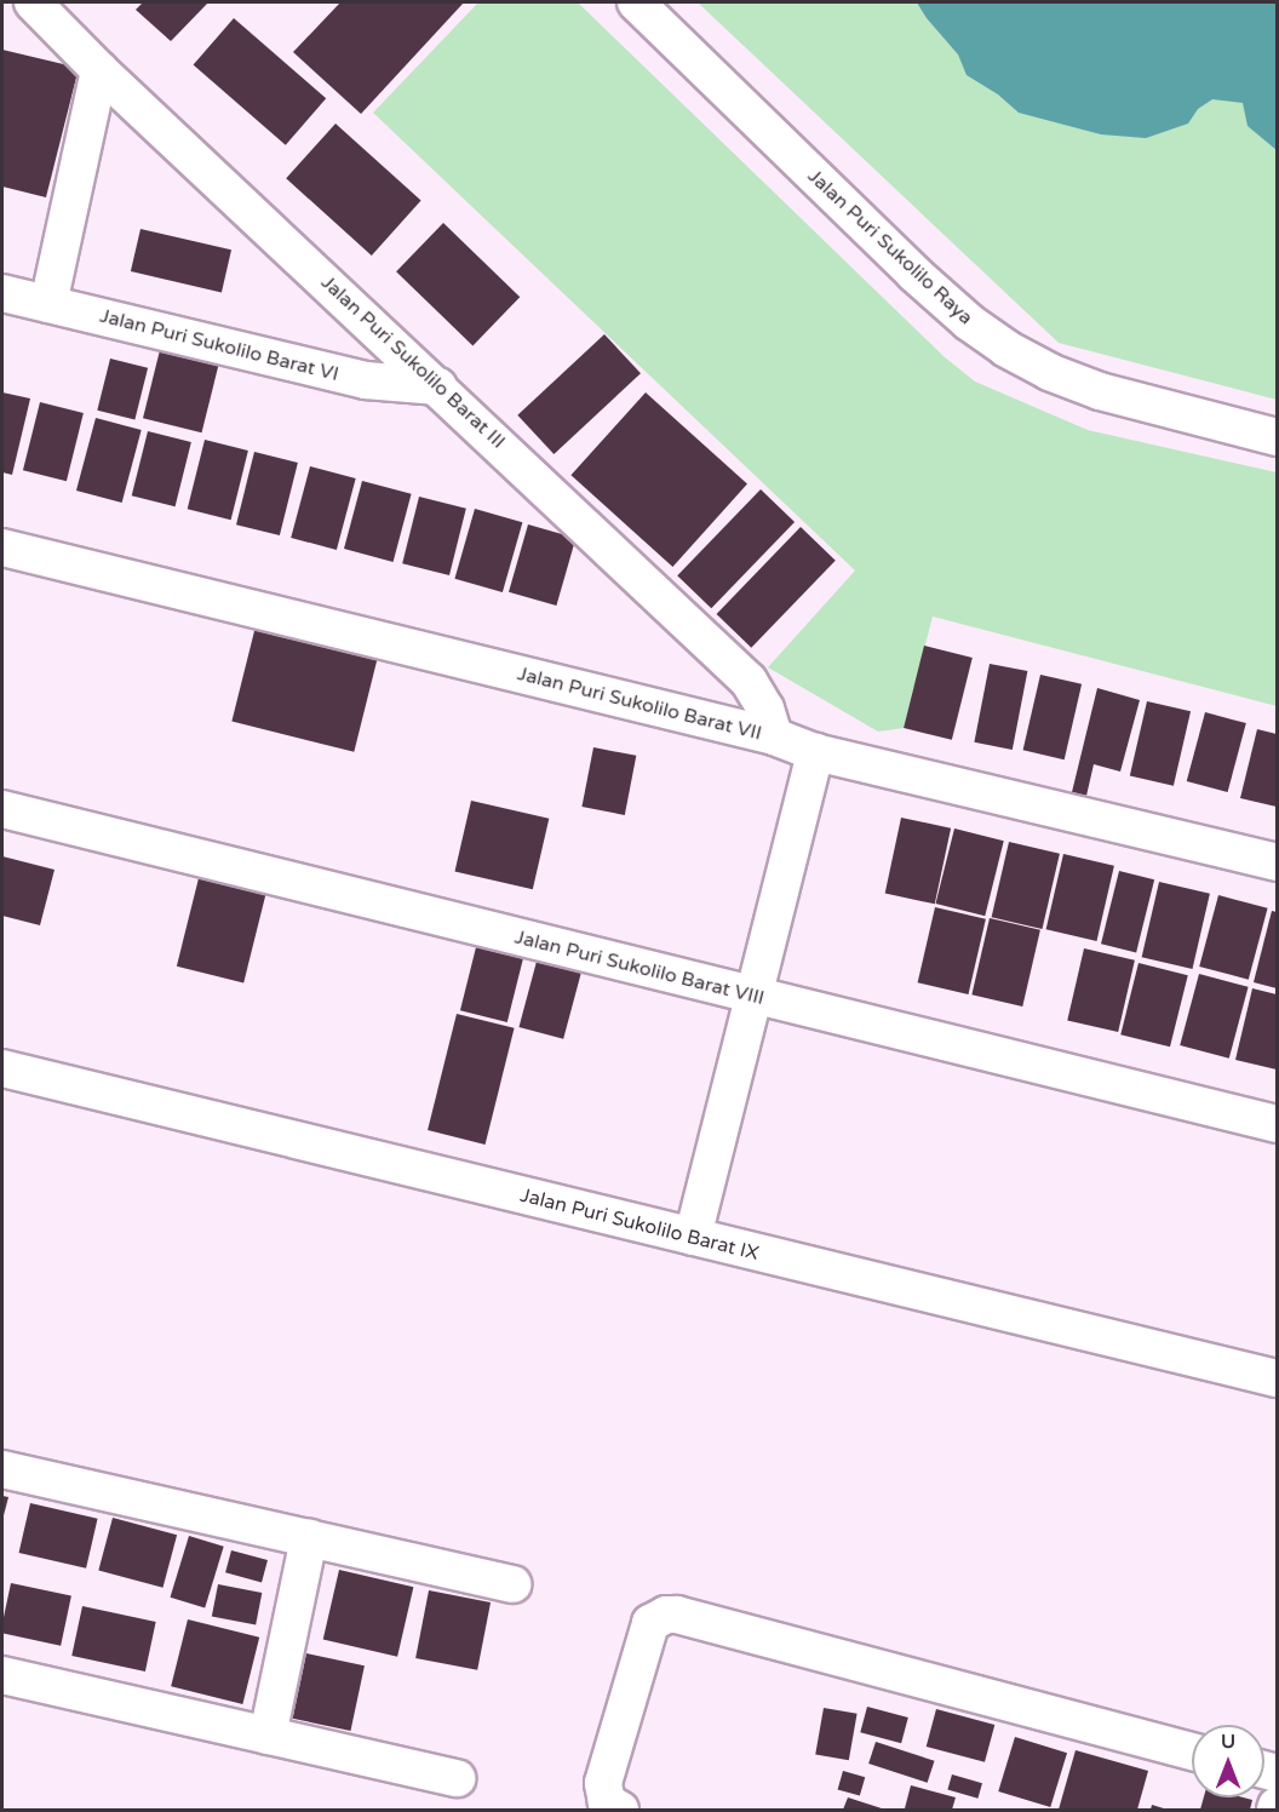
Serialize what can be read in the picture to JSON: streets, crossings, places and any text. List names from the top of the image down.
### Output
{
  "streets": {
    "street": [
      "Jalan Puri Sukolilo Raya",
      "Jalan Puri Sukolilo Barat VI",
      "Jalan Puri Sukolilo Barat III",
      "Jalan Puri Sukolilo Barat VII",
      "Jalan Puri Sukolilo Barat VIII",
      "Jalan Puri Sukolilo Barat IX"
    ]
  },
  "crossings": [
    ["Jalan Puri Sukolilo Barat VI", "Jalan Puri Sukolilo Barat III"],
    ["Jalan Puri Sukolilo Barat III", "Jalan Puri Sukolilo Barat VII"]
  ],
  "north": "top"
}
